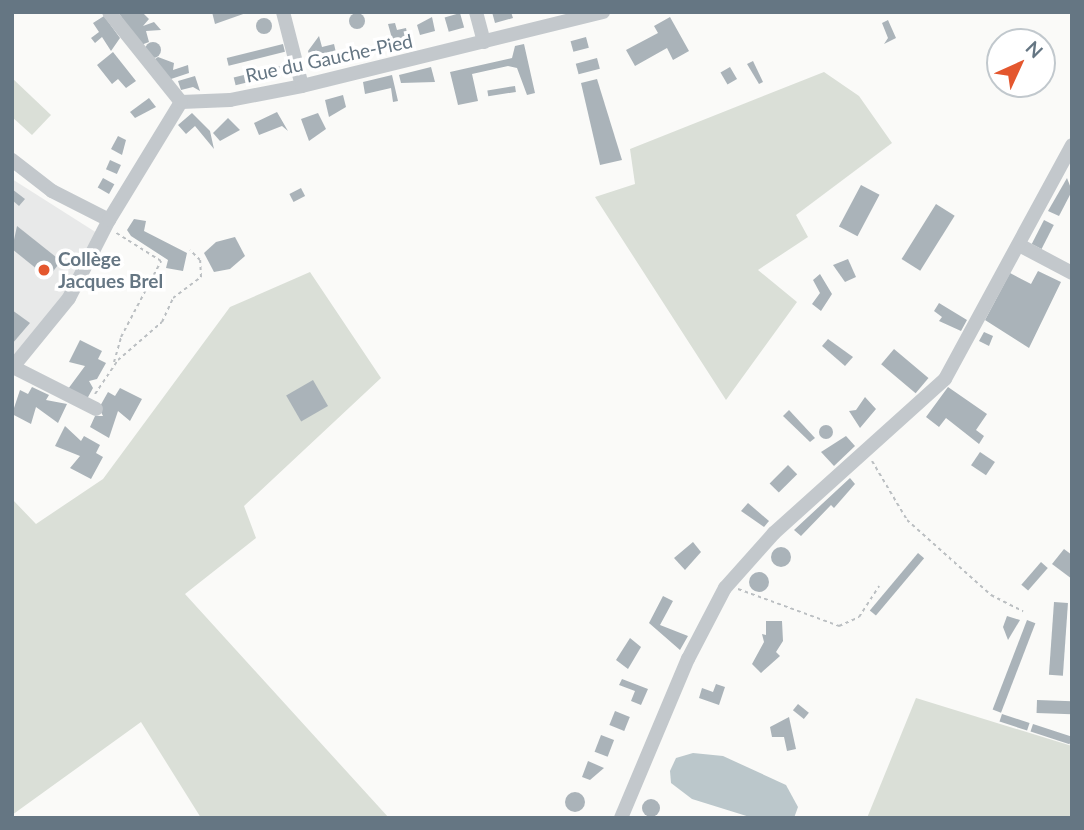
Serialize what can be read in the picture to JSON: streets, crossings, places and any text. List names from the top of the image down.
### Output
{
  "streets": {
    "street": ["Rue du Gauche-Pied"]
  },
  "places": ["Collège Jacques Brel"],
  "north": "top right"
}
